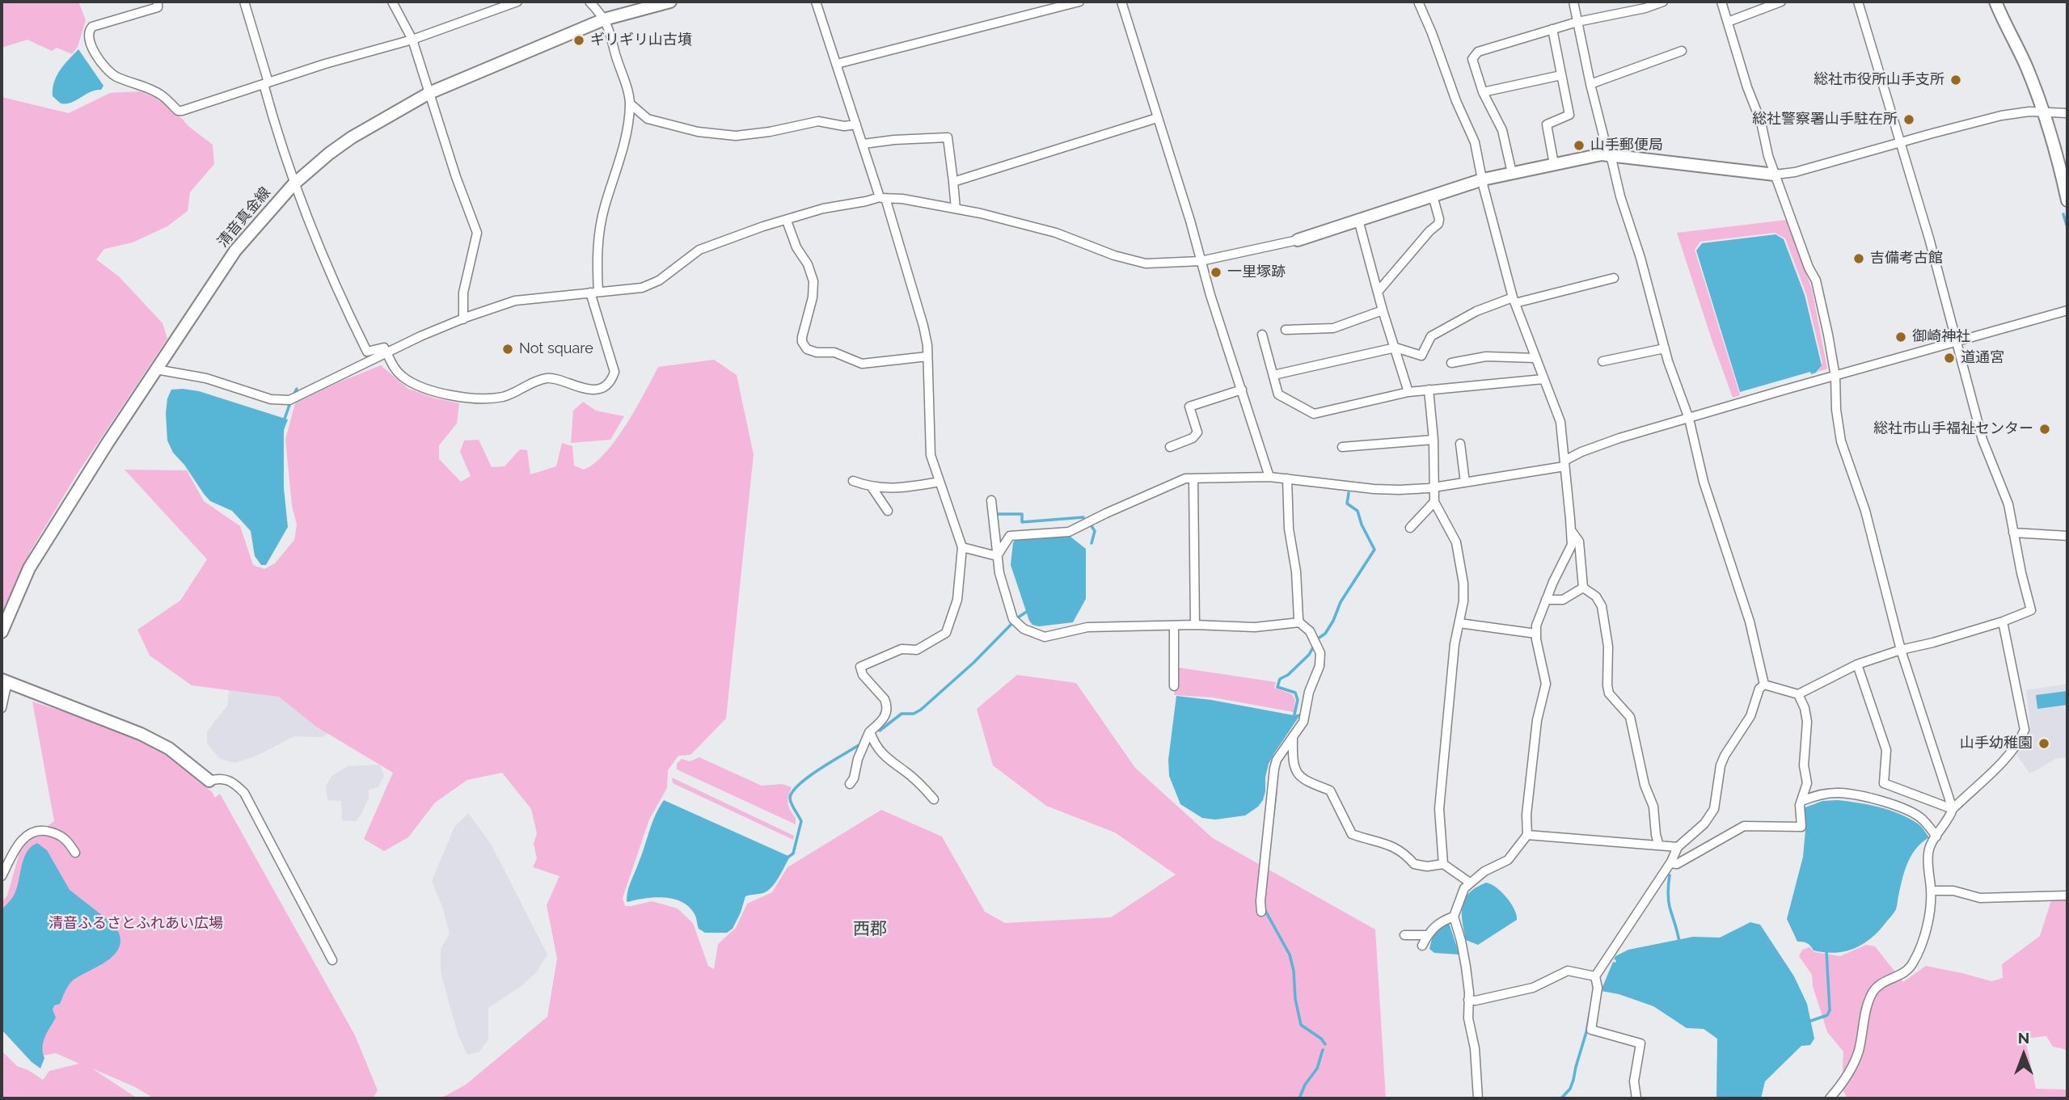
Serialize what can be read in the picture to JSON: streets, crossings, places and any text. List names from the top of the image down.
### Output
{
  "streets": {
    "main road": ["清音真金線"]
  },
  "districts": ["西郡"],
  "parks": ["清音ふるさとふれあい広場"],
  "places": [
    "ギリギリ山古墳",
    "総社市役所山手支所",
    "総社警察署山手駐在所",
    "山手郵便局",
    "吉備考古館",
    "一里塚跡",
    "御崎神社",
    "Not square",
    "道通宮",
    "総社市山手福祉センター",
    "山手幼稚園"
  ],
  "north": "top"
}
